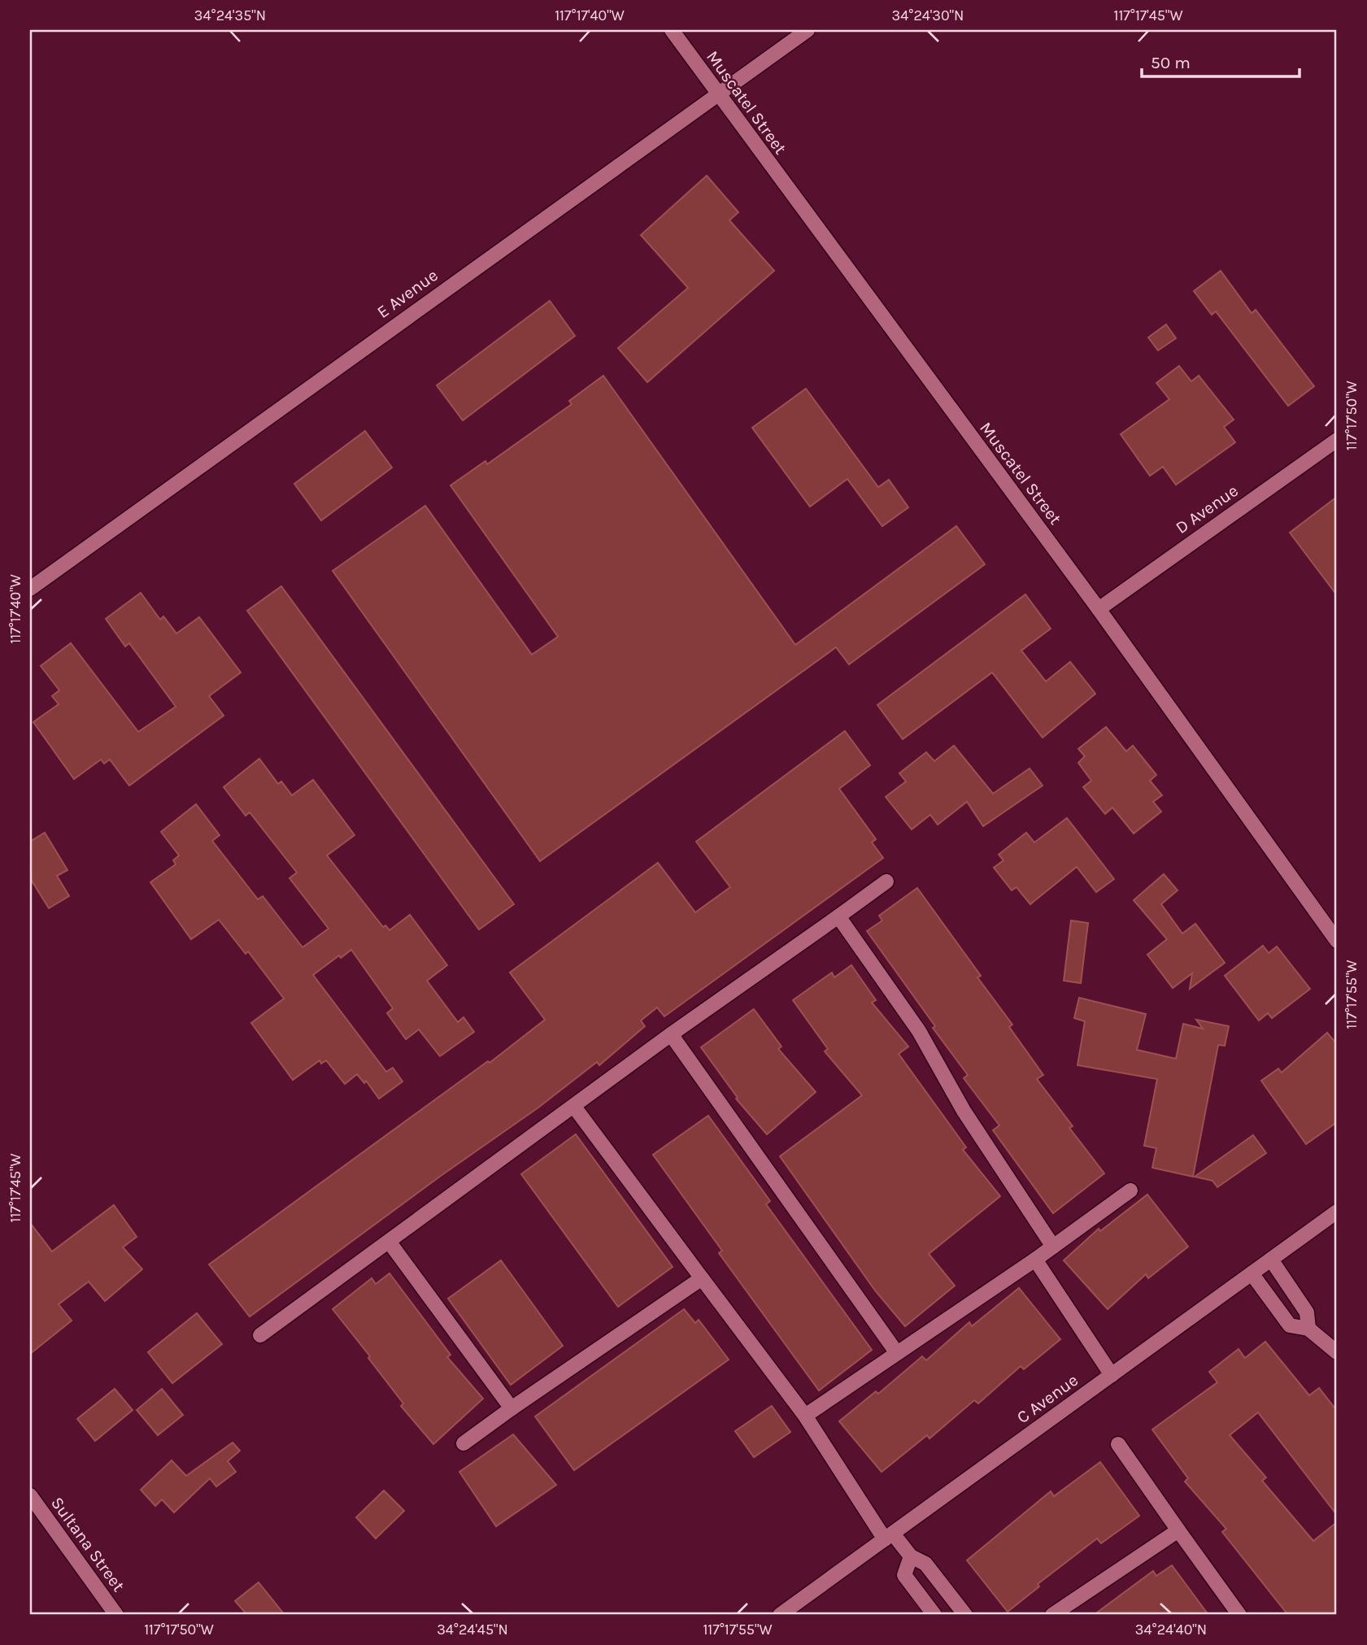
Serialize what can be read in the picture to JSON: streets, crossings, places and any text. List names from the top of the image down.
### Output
{
  "streets": {
    "street": [
      "Muscatel Street",
      "E Avenue",
      "D Avenue",
      "C Avenue",
      "Sultana Street"
    ]
  },
  "crossings": [
    ["Muscatel Street", "E Avenue"],
    ["Muscatel Street", "D Avenue"]
  ],
  "scale_bar": "50 m",
  "coordinates": [
    "34°24'35\"N",
    "117°17'40\"W",
    "34°24'30\"N",
    "117°17'45\"W",
    "117°17'50\"W",
    "117°17'55\"W",
    "34°24'45\"N",
    "34°24'40\"N"
  ]
}
